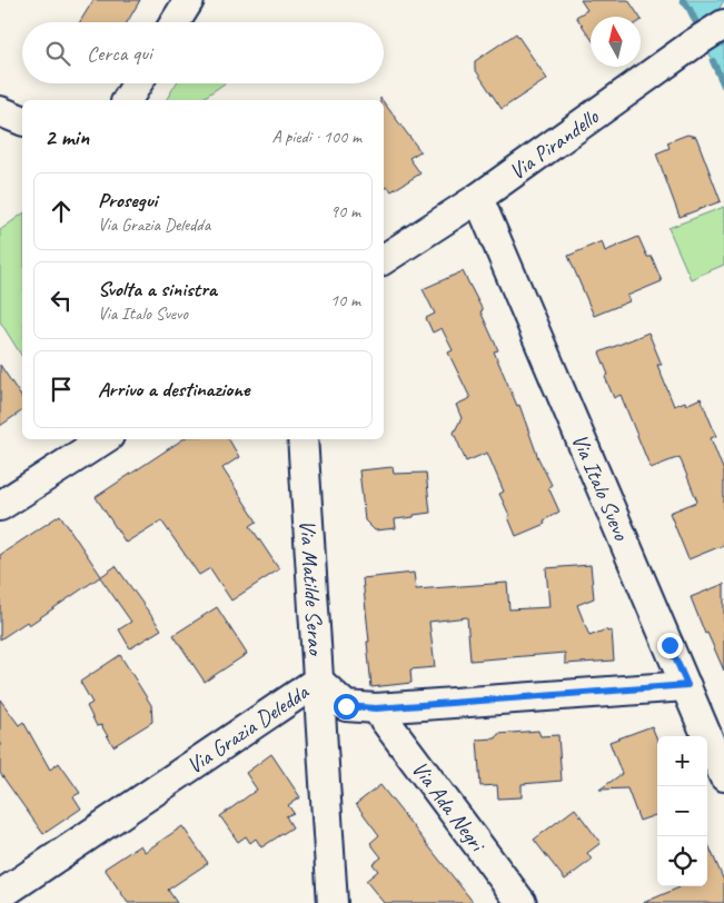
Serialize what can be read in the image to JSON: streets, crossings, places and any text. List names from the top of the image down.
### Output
{
  "streets": {
    "street": [
      "Via Pirandello",
      "Via Italo Svevo",
      "Via Matilde Serao",
      "Via Grazia Deledda",
      "Via Ada Negri"
    ]
  },
  "crossings": [
    ["Via Pirandello", "Via Italo Svevo"],
    ["Via Italo Svevo", "Via Grazia Deledda"],
    ["Via Matilde Serao", "Via Grazia Deledda"],
    ["Via Grazia Deledda", "Via Ada Negri"]
  ],
  "north": "top",
  "page": {
    "search": "Cerca qui",
    "heading": ["2 min", "A piedi · 100 m"],
    "list": [
      ["Prosegui", "Via Grazia Deledda", "90 m"],
      ["Svolta a sinistra", "Via Italo Svevo", "10 m"],
      "Arrivo a destinazione"
    ],
    "map_buttons": ["+", "−"]
  }
}
